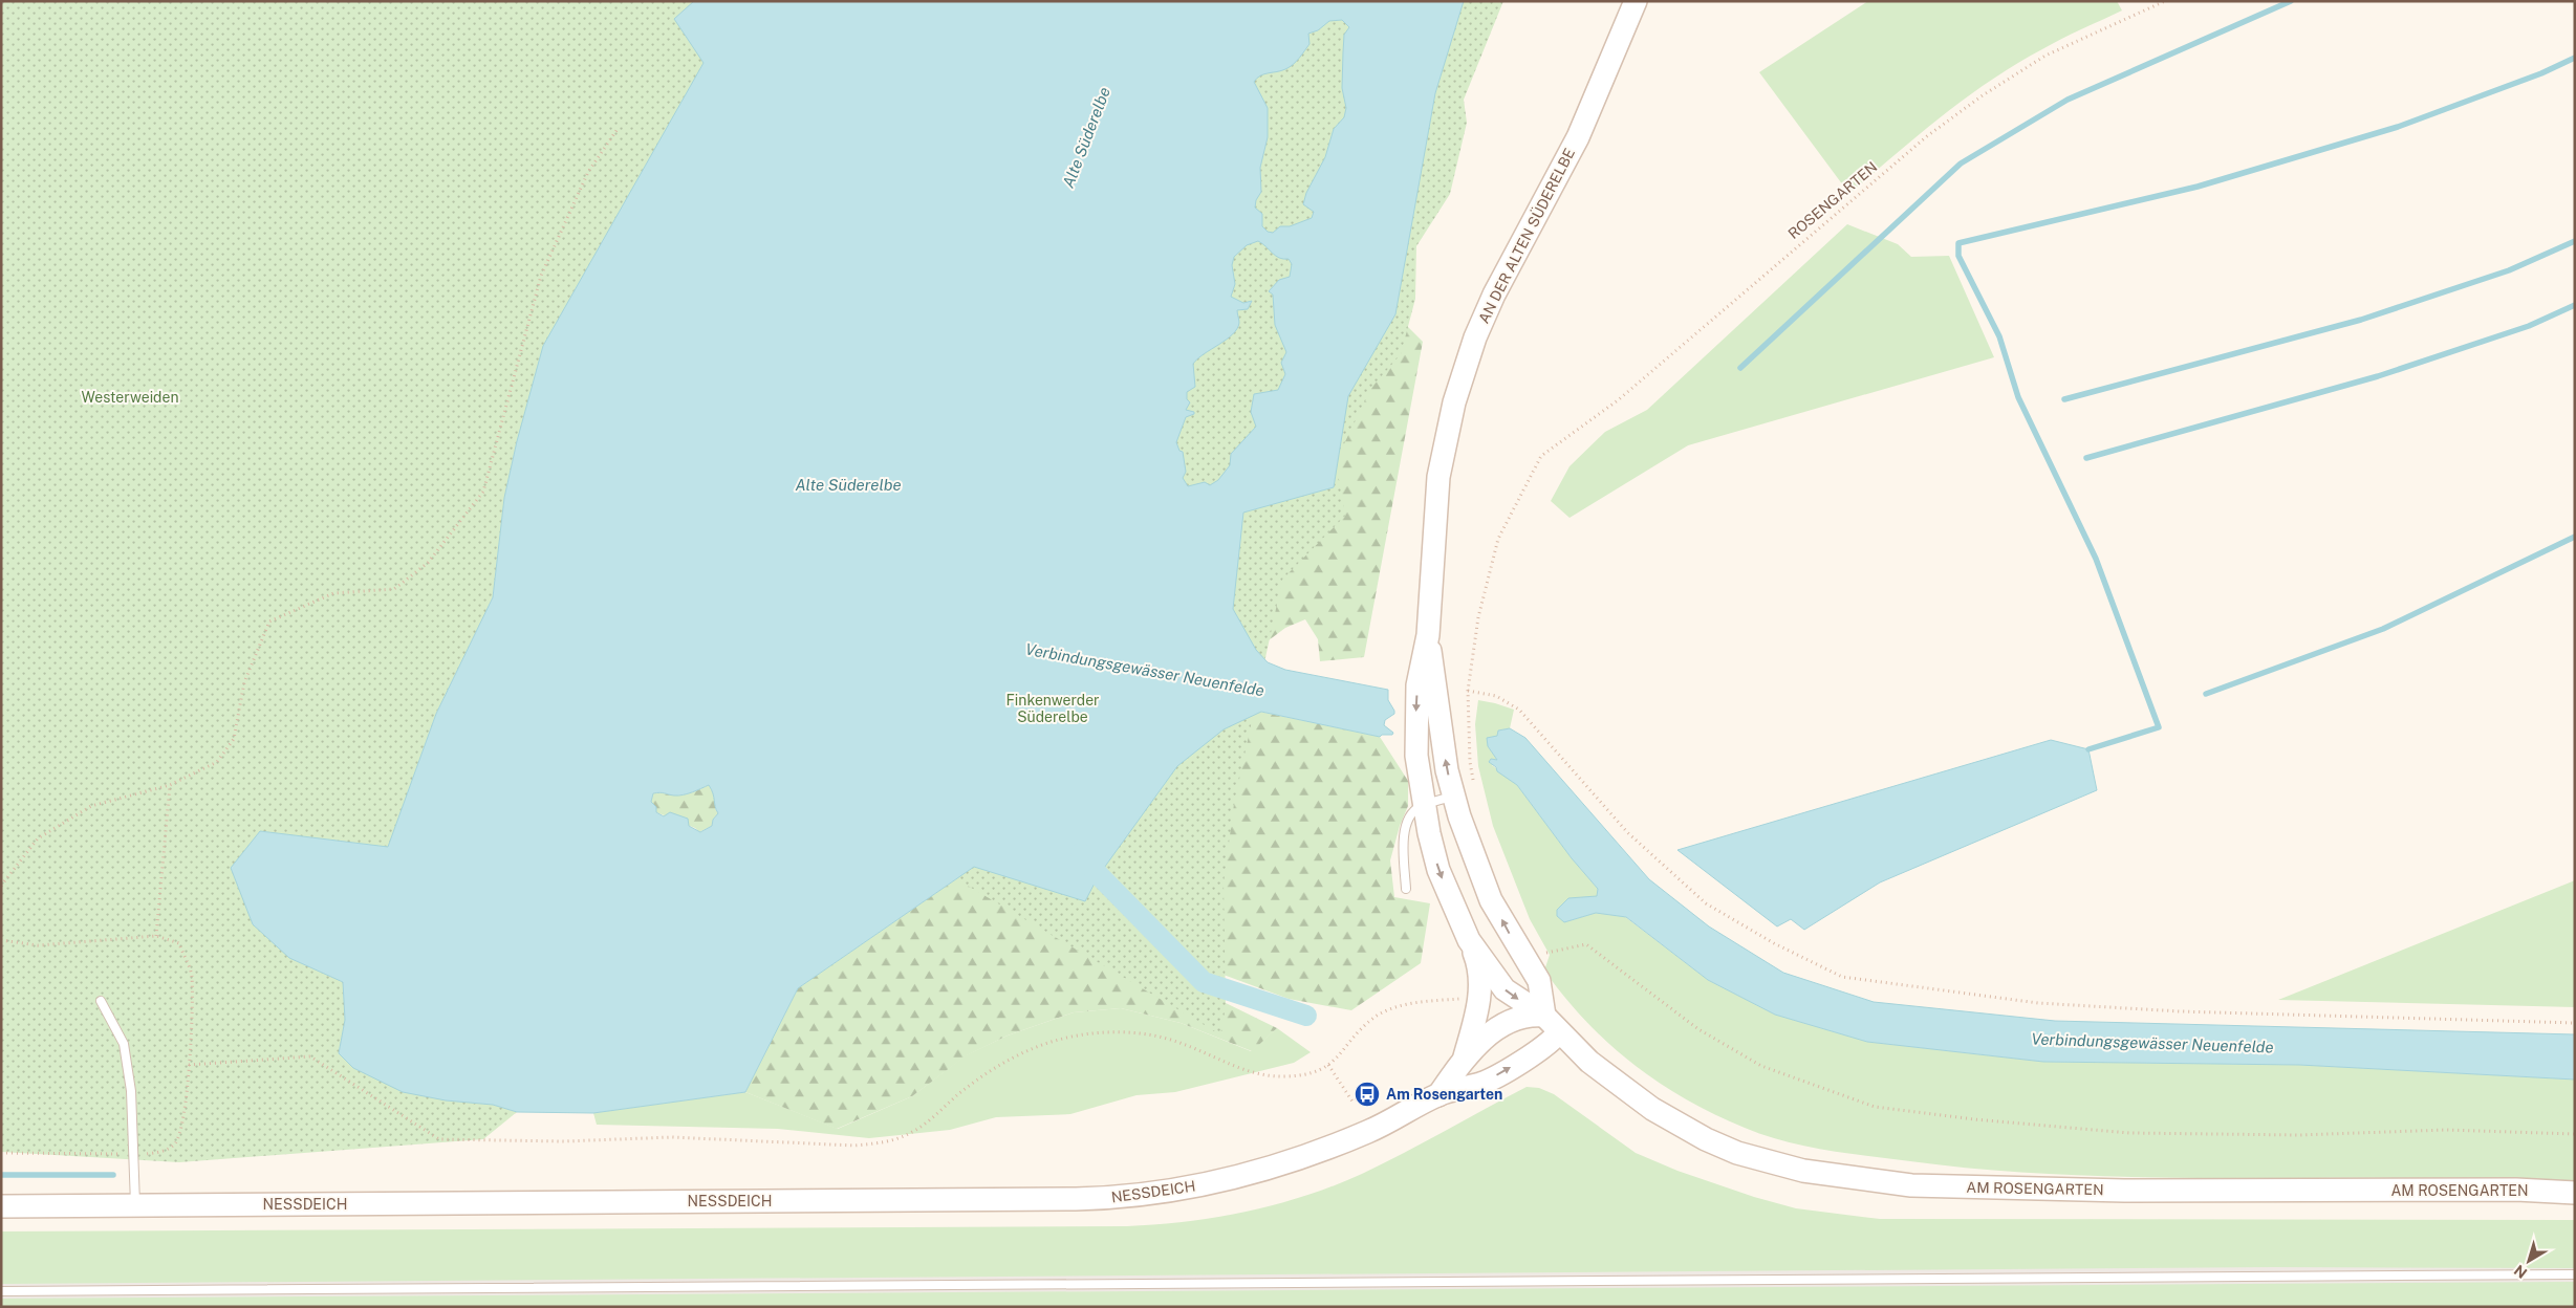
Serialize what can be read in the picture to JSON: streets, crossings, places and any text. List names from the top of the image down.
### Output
{
  "streets": {
    "main road": ["AN DER ALTEN SÜDERELBE", "AM ROSENGARTEN", "NESSDEICH"],
    "path": ["ROSENGARTEN"]
  },
  "crossings": [
    ["AN DER ALTEN SÜDERELBE", "AM ROSENGARTEN"],
    ["AN DER ALTEN SÜDERELBE", "NESSDEICH"],
    ["AM ROSENGARTEN", "NESSDEICH"]
  ],
  "water": ["Alte Süderelbe", "Verbindungsgewässer Neuenfelde"],
  "parks": ["Westerweiden", "Finkenwerder Süderelbe"],
  "places": {
    "bus stop": ["Am Rosengarten"]
  },
  "north": "bottom left"
}
